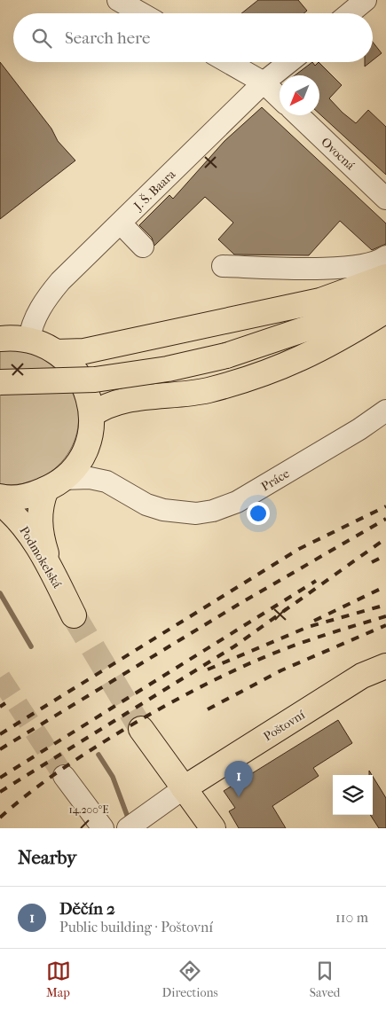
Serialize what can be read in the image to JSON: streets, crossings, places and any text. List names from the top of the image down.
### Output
{
  "streets": {
    "main road": ["Podmokelská", "Poštovní"],
    "street": ["Ovocná", "J. Š. Baara", "Práce"]
  },
  "north": "bottom left",
  "page": {
    "search": "Search here",
    "pins": "1",
    "heading": "Nearby",
    "list": [
      {
        "mark": "1",
        "name": "Děčín 2",
        "note": "Public building · Poštovní",
        "value": "110 m"
      }
    ],
    "nav": ["Map", "Directions", "Saved"]
  },
  "coordinates": ["14.200°E"]
}
